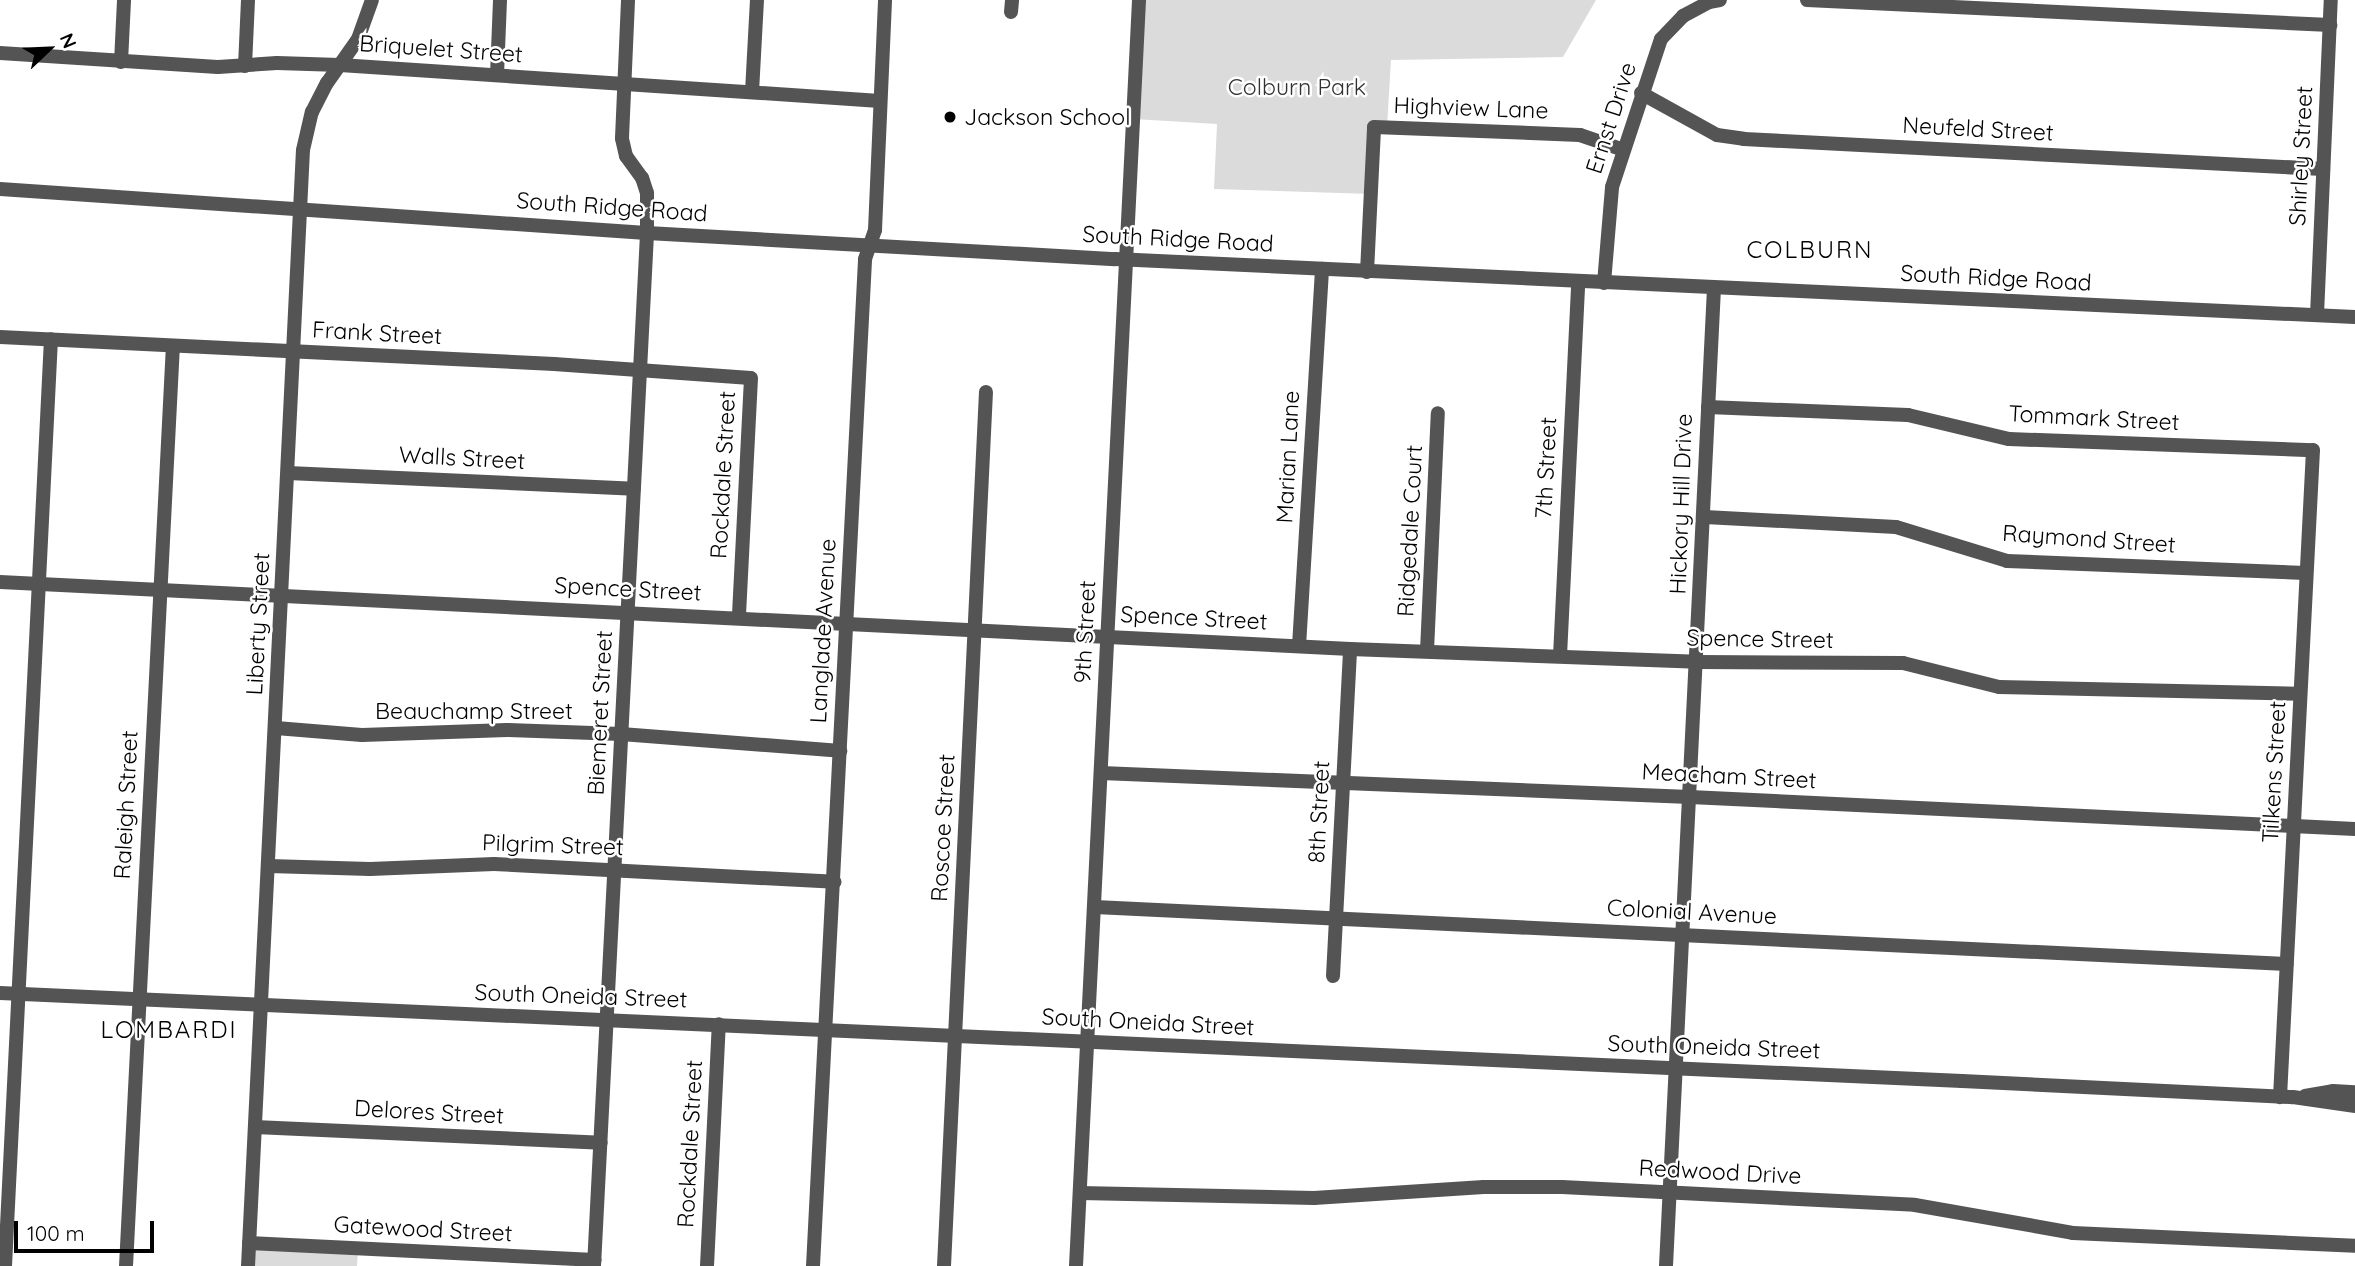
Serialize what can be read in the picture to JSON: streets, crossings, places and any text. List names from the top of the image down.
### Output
{
  "streets": {
    "street": [
      "Briquelet Street",
      "Highview Lane",
      "Ernst Drive",
      "Neufeld Street",
      "Shirley Street",
      "South Ridge Road",
      "Frank Street",
      "Tommark Street",
      "Marian Lane",
      "Walls Street",
      "7th Street",
      "Rockdale Street",
      "Hickory Hill Drive",
      "Ridgedale Court",
      "Raymond Street",
      "Spence Street",
      "Liberty Street",
      "Langlade Avenue",
      "9th Street",
      "Beauchamp Street",
      "Biemeret Street",
      "Tilkens Street",
      "Meacham Street",
      "Raleigh Street",
      "8th Street",
      "Roscoe Street",
      "Pilgrim Street",
      "Colonial Avenue",
      "South Oneida Street",
      "Delores Street",
      "Redwood Drive",
      "Gatewood Street"
    ]
  },
  "crossings": [
    ["Briquelet Street", "Liberty Street"],
    ["Briquelet Street", "Langlade Avenue"],
    ["Briquelet Street", "Biemeret Street"],
    ["Highview Lane", "Ernst Drive"],
    ["Highview Lane", "South Ridge Road"],
    ["Ernst Drive", "Neufeld Street"],
    ["Ernst Drive", "South Ridge Road"],
    ["Neufeld Street", "Shirley Street"],
    ["Shirley Street", "South Ridge Road"],
    ["South Ridge Road", "Marian Lane"],
    ["South Ridge Road", "7th Street"],
    ["South Ridge Road", "Hickory Hill Drive"],
    ["South Ridge Road", "Liberty Street"],
    ["South Ridge Road", "Langlade Avenue"],
    ["South Ridge Road", "9th Street"],
    ["South Ridge Road", "Biemeret Street"],
    ["Frank Street", "Rockdale Street"],
    ["Frank Street", "Liberty Street"],
    ["Frank Street", "Biemeret Street"],
    ["Frank Street", "Raleigh Street"],
    ["Tommark Street", "Hickory Hill Drive"],
    ["Tommark Street", "Tilkens Street"],
    ["Marian Lane", "Spence Street"],
    ["Walls Street", "Liberty Street"],
    ["Walls Street", "Biemeret Street"],
    ["7th Street", "Spence Street"],
    ["Rockdale Street", "Spence Street"],
    ["Rockdale Street", "South Oneida Street"],
    ["Hickory Hill Drive", "Raymond Street"],
    ["Hickory Hill Drive", "Spence Street"],
    ["Hickory Hill Drive", "Meacham Street"],
    ["Hickory Hill Drive", "Colonial Avenue"],
    ["Hickory Hill Drive", "South Oneida Street"],
    ["Hickory Hill Drive", "Redwood Drive"],
    ["Ridgedale Court", "Spence Street"],
    ["Raymond Street", "Tilkens Street"],
    ["Spence Street", "Liberty Street"],
    ["Spence Street", "Langlade Avenue"],
    ["Spence Street", "9th Street"],
    ["Spence Street", "Biemeret Street"],
    ["Spence Street", "Tilkens Street"],
    ["Spence Street", "Raleigh Street"],
    ["Spence Street", "8th Street"],
    ["Spence Street", "Roscoe Street"],
    ["Liberty Street", "Beauchamp Street"],
    ["Liberty Street", "Pilgrim Street"],
    ["Liberty Street", "South Oneida Street"],
    ["Liberty Street", "Delores Street"],
    ["Liberty Street", "Gatewood Street"],
    ["Langlade Avenue", "Beauchamp Street"],
    ["Langlade Avenue", "Pilgrim Street"],
    ["Langlade Avenue", "South Oneida Street"],
    ["9th Street", "Meacham Street"],
    ["9th Street", "Colonial Avenue"],
    ["9th Street", "South Oneida Street"],
    ["9th Street", "Redwood Drive"],
    ["Beauchamp Street", "Biemeret Street"],
    ["Biemeret Street", "Pilgrim Street"],
    ["Biemeret Street", "South Oneida Street"],
    ["Biemeret Street", "Delores Street"],
    ["Biemeret Street", "Gatewood Street"],
    ["Tilkens Street", "Meacham Street"],
    ["Tilkens Street", "Colonial Avenue"],
    ["Tilkens Street", "South Oneida Street"],
    ["Meacham Street", "8th Street"],
    ["Raleigh Street", "South Oneida Street"],
    ["8th Street", "Colonial Avenue"],
    ["Roscoe Street", "South Oneida Street"]
  ],
  "districts": ["COLBURN", "LOMBARDI"],
  "parks": ["Colburn Park"],
  "places": ["Jackson School"],
  "scale_bar": "100 m",
  "north": "top right"
}
